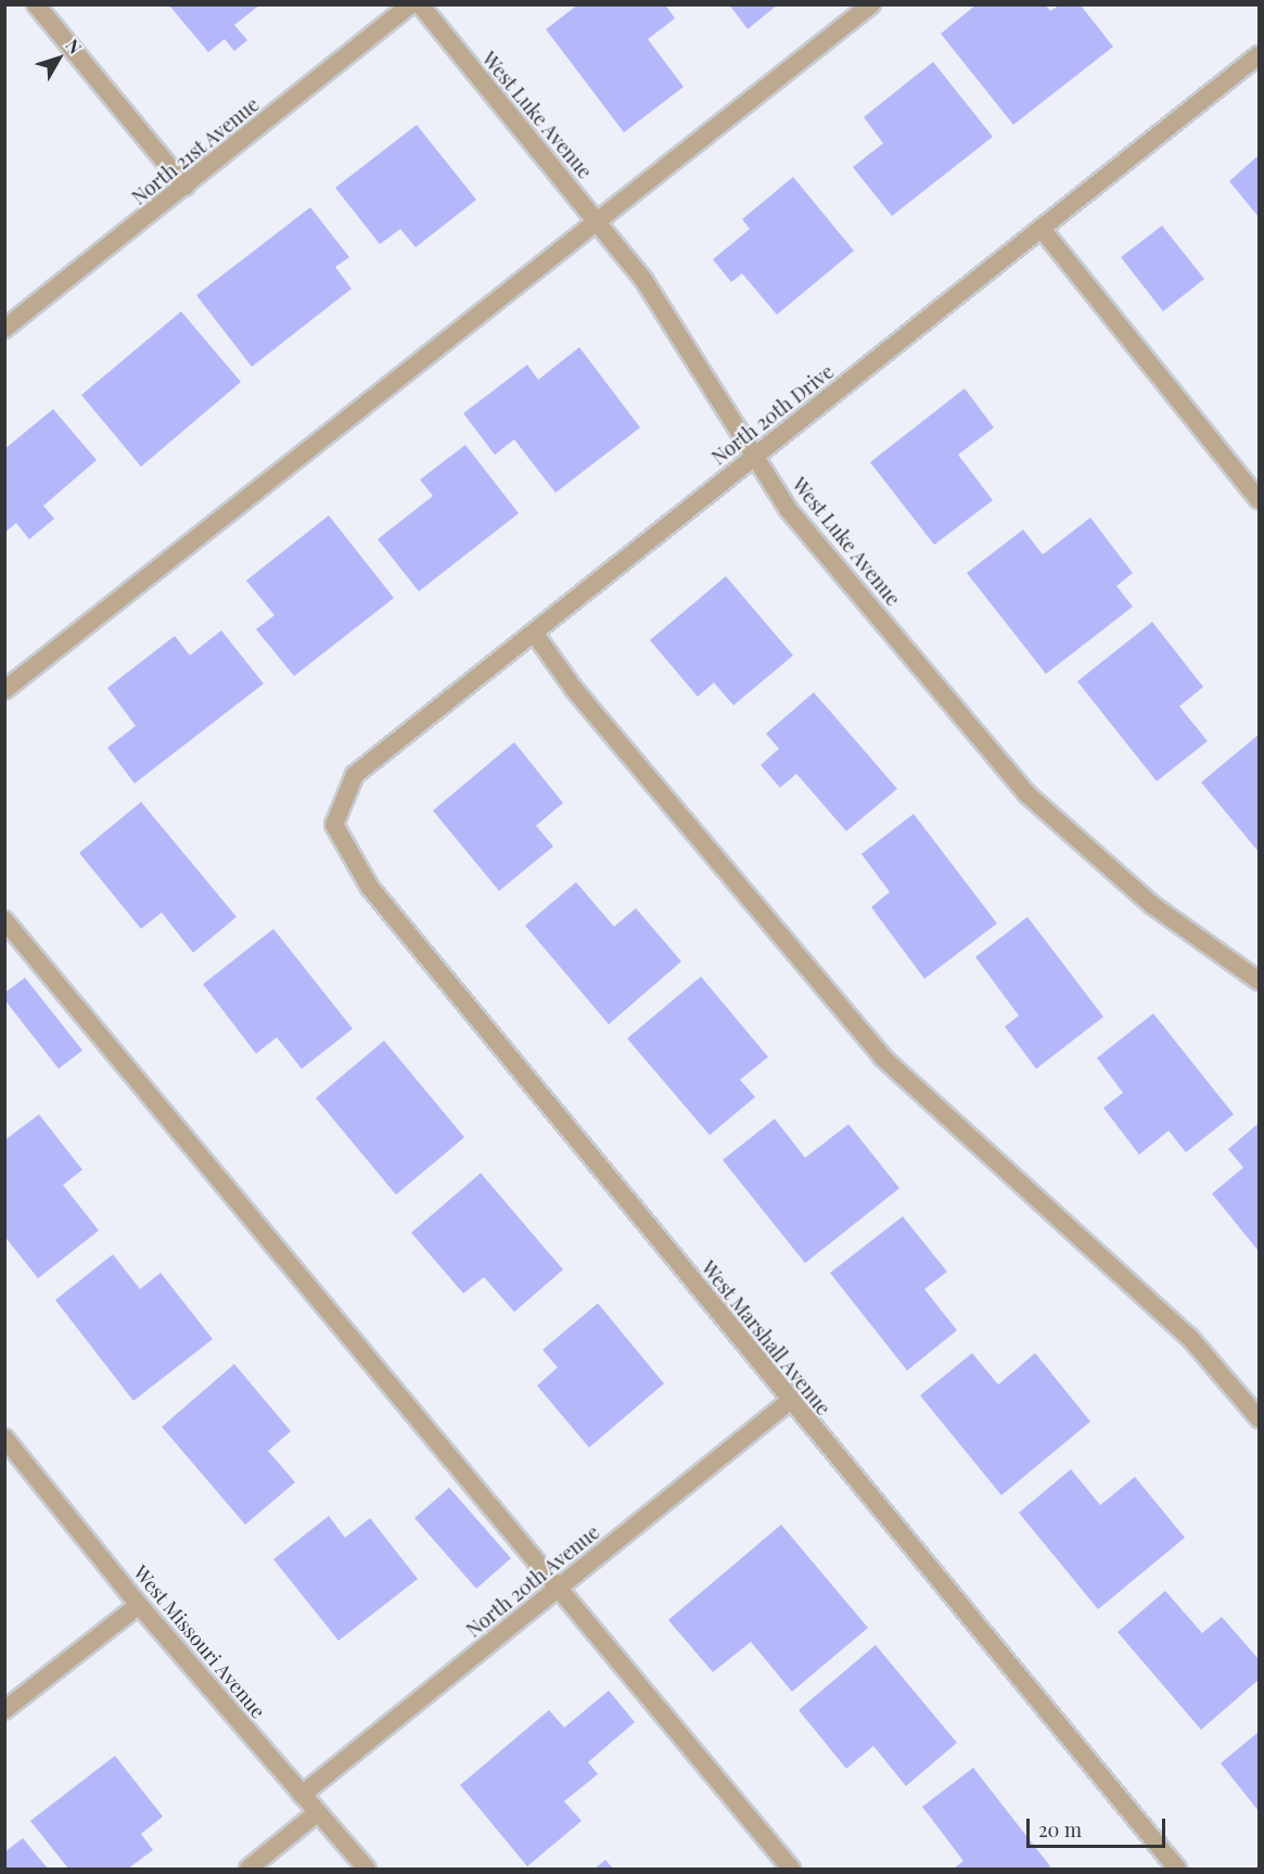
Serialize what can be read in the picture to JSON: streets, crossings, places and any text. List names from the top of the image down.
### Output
{
  "streets": {
    "street": [
      "West Luke Avenue",
      "North 21st Avenue",
      "North 20th Drive",
      "West Marshall Avenue",
      "North 20th Avenue",
      "West Missouri Avenue"
    ]
  },
  "crossings": [
    ["West Luke Avenue", "North 20th Drive"],
    ["North 20th Drive", "West Marshall Avenue"],
    ["West Marshall Avenue", "North 20th Avenue"],
    ["North 20th Avenue", "West Missouri Avenue"]
  ],
  "scale_bar": "20 m",
  "north": "top right"
}
